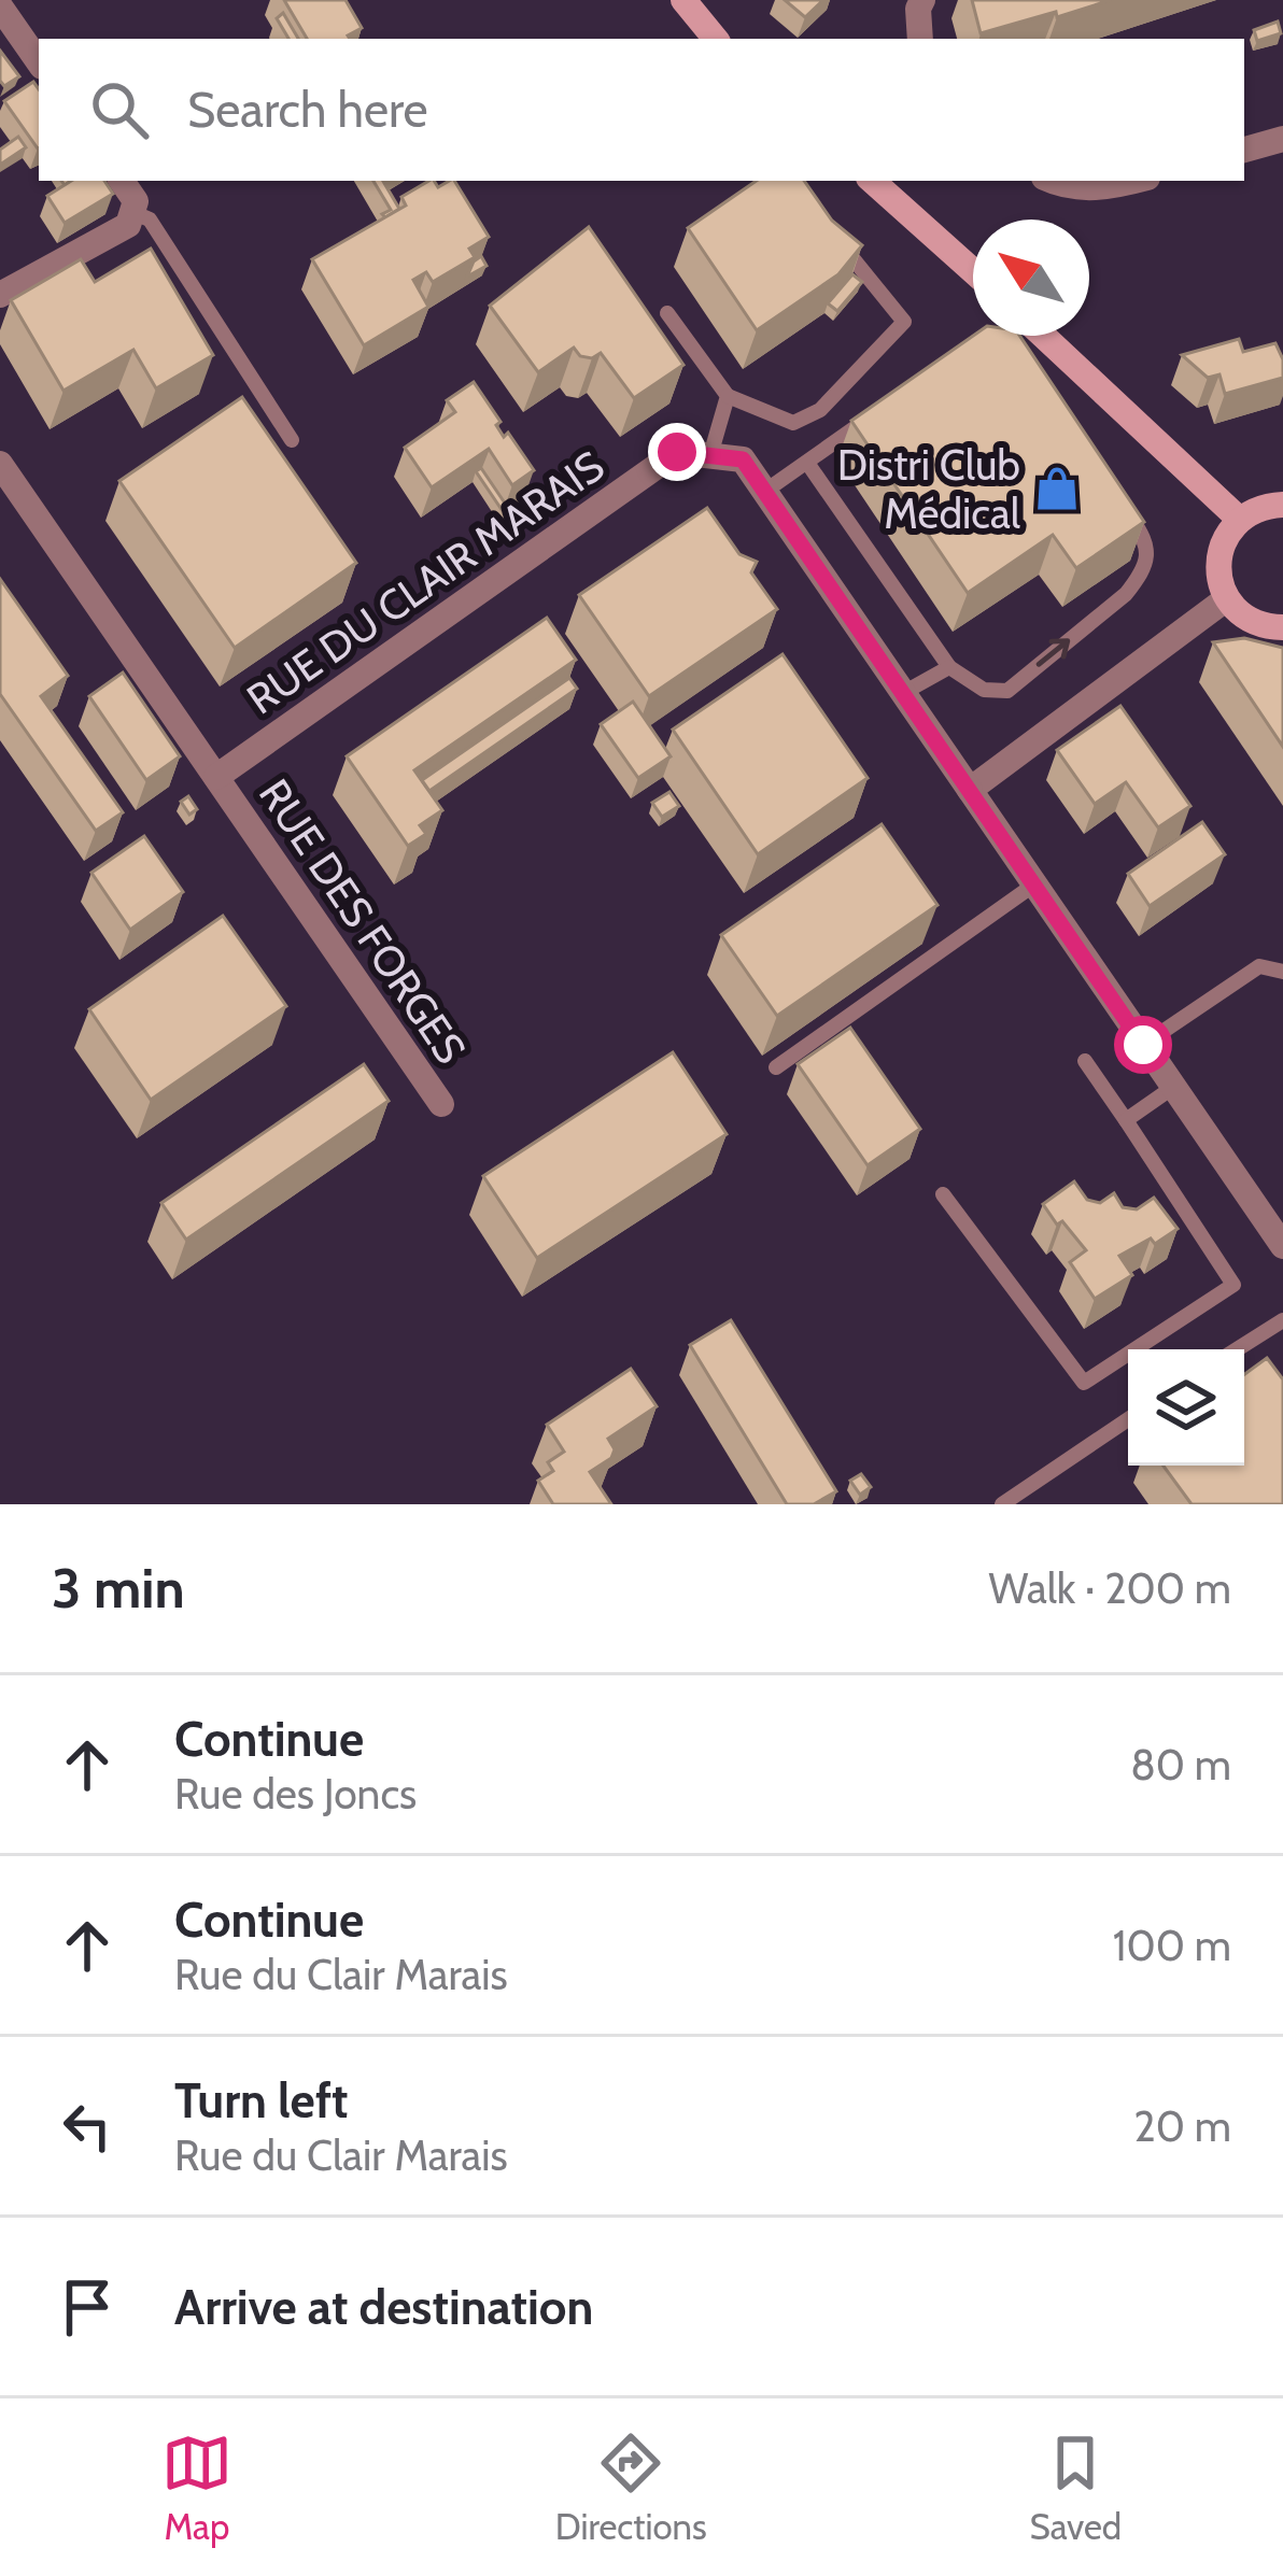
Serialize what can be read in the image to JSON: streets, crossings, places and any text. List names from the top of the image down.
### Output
{
  "streets": {
    "street": ["RUE DU CLAIR MARAIS", "RUE DES FORGES"]
  },
  "crossings": [
    ["RUE DU CLAIR MARAIS", "RUE DES FORGES"]
  ],
  "places": {
    "shop": ["Distri Club Médical"]
  },
  "north": "top left",
  "page": {
    "search": "Search here",
    "heading": ["3 min", "Walk · 200 m"],
    "list": [
      ["Continue", "Rue des Joncs", "80 m"],
      ["Continue", "Rue du Clair Marais", "100 m"],
      ["Turn left", "Rue du Clair Marais", "20 m"],
      "Arrive at destination"
    ],
    "nav": ["Map", "Directions", "Saved"]
  }
}
